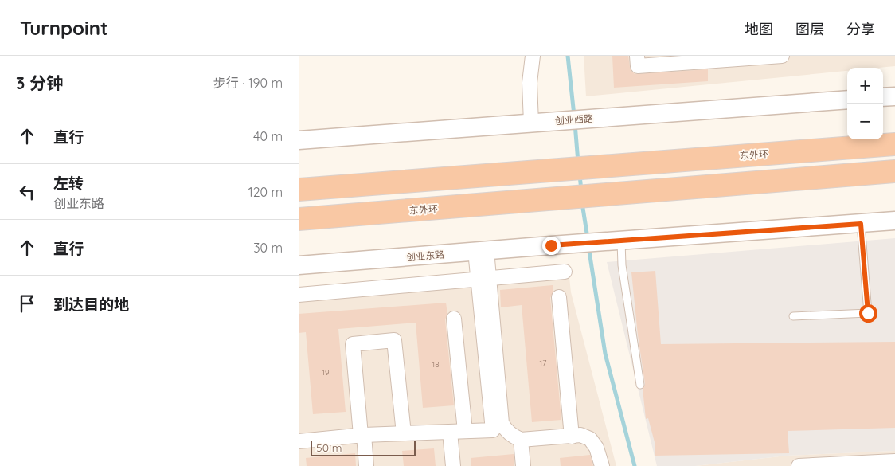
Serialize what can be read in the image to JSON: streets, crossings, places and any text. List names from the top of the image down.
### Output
{
  "streets": {
    "highway": ["东外环"],
    "street": ["创业西路", "创业东路"]
  },
  "house_numbers": ["17", "18", "19"],
  "scale_bar": "50 m",
  "page": {
    "header": "Turnpoint",
    "nav": ["地图", "图层", "分享"],
    "heading": ["3 分钟", "步行 · 190 m"],
    "map_buttons": ["+", "−"],
    "list": [
      ["直行", "40 m"],
      ["左转", "创业东路", "120 m"],
      ["直行", "30 m"],
      "到达目的地"
    ],
    "scale": "50 m"
  }
}
